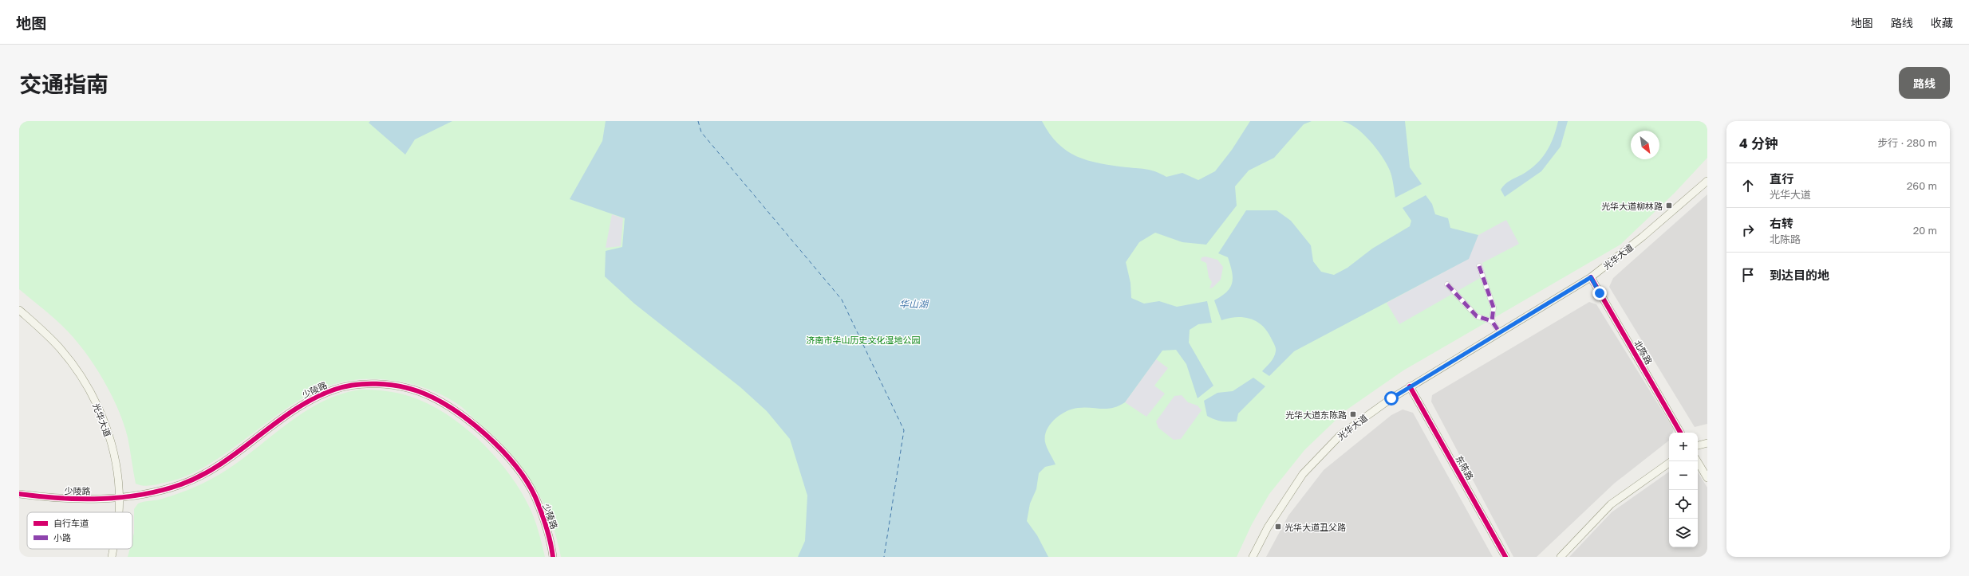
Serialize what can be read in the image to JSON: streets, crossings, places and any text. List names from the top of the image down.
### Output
{
  "streets": {
    "street": [
      "光华大道",
      "北陈路",
      "少陵路",
      "东陈路"
    ]
  },
  "crossings": [
    ["光华大道", "北陈路"],
    ["光华大道", "少陵路"],
    ["光华大道", "东陈路"]
  ],
  "water": ["华山湖"],
  "parks": ["济南市华山历史文化湿地公园"],
  "places": {
    "transit": ["光华大道柳林路", "光华大道东陈路", "光华大道丑父路"]
  },
  "legend": ["自行车道", "小路"],
  "north": "bottom right",
  "page": {
    "header": "地图",
    "nav": ["地图", "路线", "收藏"],
    "title": "交通指南",
    "buttons": "路线",
    "heading": ["4 分钟", "步行 · 280 m"],
    "list": [
      ["直行", "光华大道", "260 m"],
      ["右转", "北陈路", "20 m"],
      "到达目的地"
    ],
    "map_buttons": ["+", "−"]
  }
}
